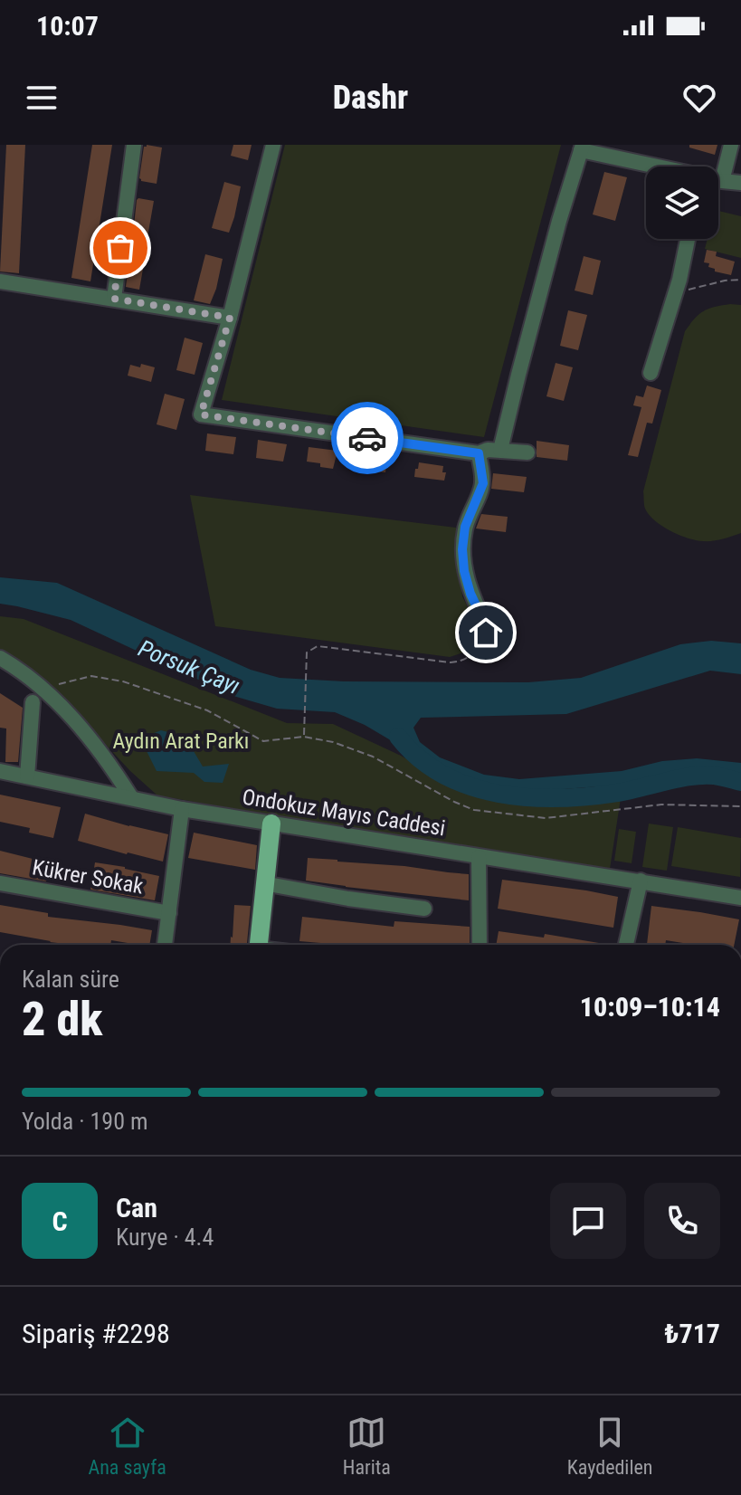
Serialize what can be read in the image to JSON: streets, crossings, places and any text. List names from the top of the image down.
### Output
{
  "streets": {
    "street": ["Ondokuz Mayıs Caddesi", "Kükrer Sokak"]
  },
  "water": ["Porsuk Çayı"],
  "parks": ["Aydın Arat Parkı"],
  "page": {
    "status": "10:07",
    "header": "Dashr",
    "heading": ["2 dk", "Kalan süre", "10:09–10:14"],
    "panel": [
      "Can",
      "Kurye · 4.4",
      "Sipariş #2298",
      "₺717"
    ],
    "bar": "Yolda · 190 m",
    "round": "C",
    "tabs": ["Ana sayfa", "Harita", "Kaydedilen"]
  }
}
